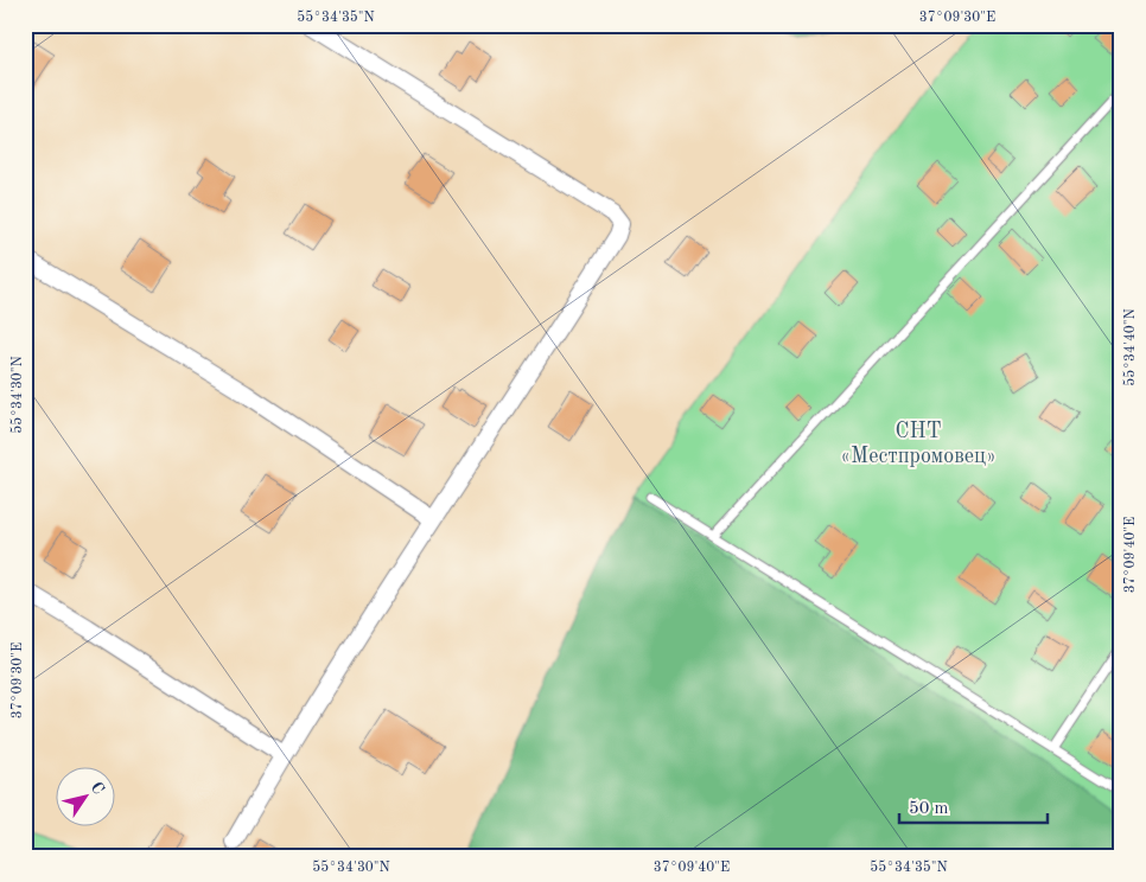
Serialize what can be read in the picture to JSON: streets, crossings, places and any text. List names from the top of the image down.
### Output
{
  "parks": ["СНТ «Местпромовец»"],
  "scale_bar": "50 m",
  "north": "top right",
  "coordinates": [
    "55°34'35\"N",
    "37°09'30\"E",
    "55°34'40\"N",
    "55°34'30\"N",
    "37°09'40\"E"
  ]
}
